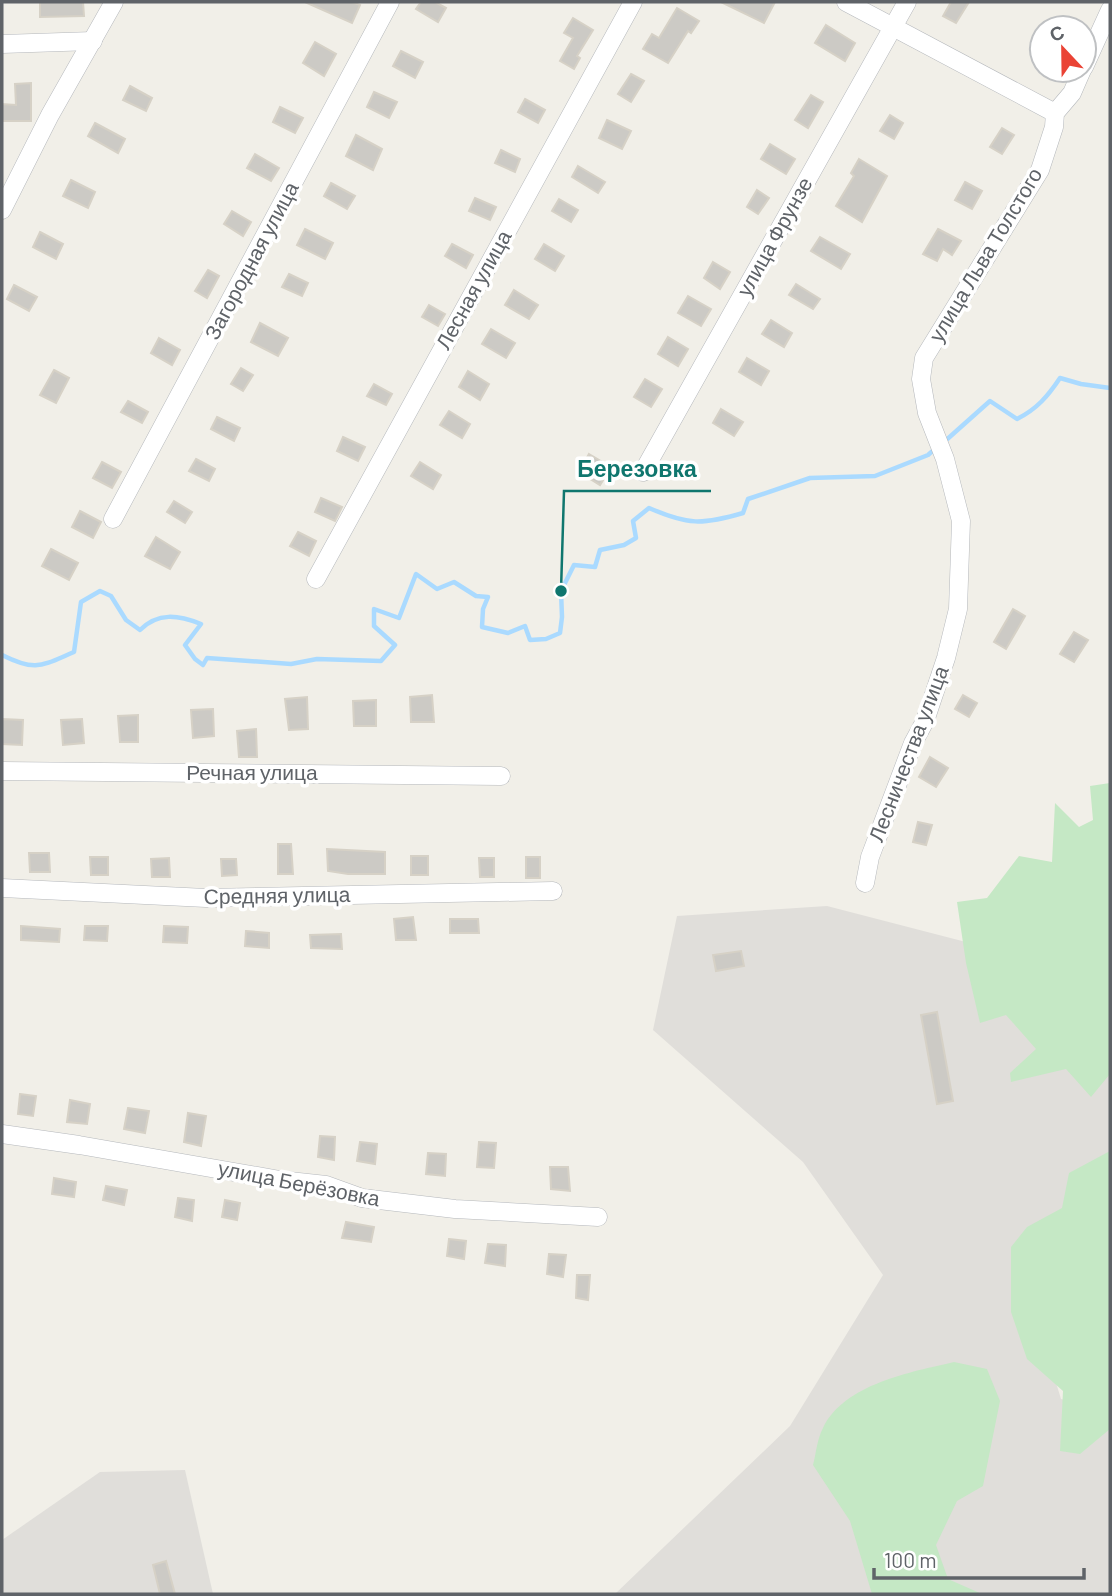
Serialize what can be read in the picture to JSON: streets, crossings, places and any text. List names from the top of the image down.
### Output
{
  "streets": {
    "street": [
      "улица Фрунзе",
      "улица Льва Толстого",
      "Загородная улица",
      "Лесная улица",
      "Лесничества улица",
      "Речная улица",
      "Средняя улица",
      "улица Берёзовка"
    ]
  },
  "crossings": [
    ["улица Льва Толстого", "Лесничества улица"]
  ],
  "places": ["Березовка"],
  "scale_bar": "100 m",
  "north": "top"
}
